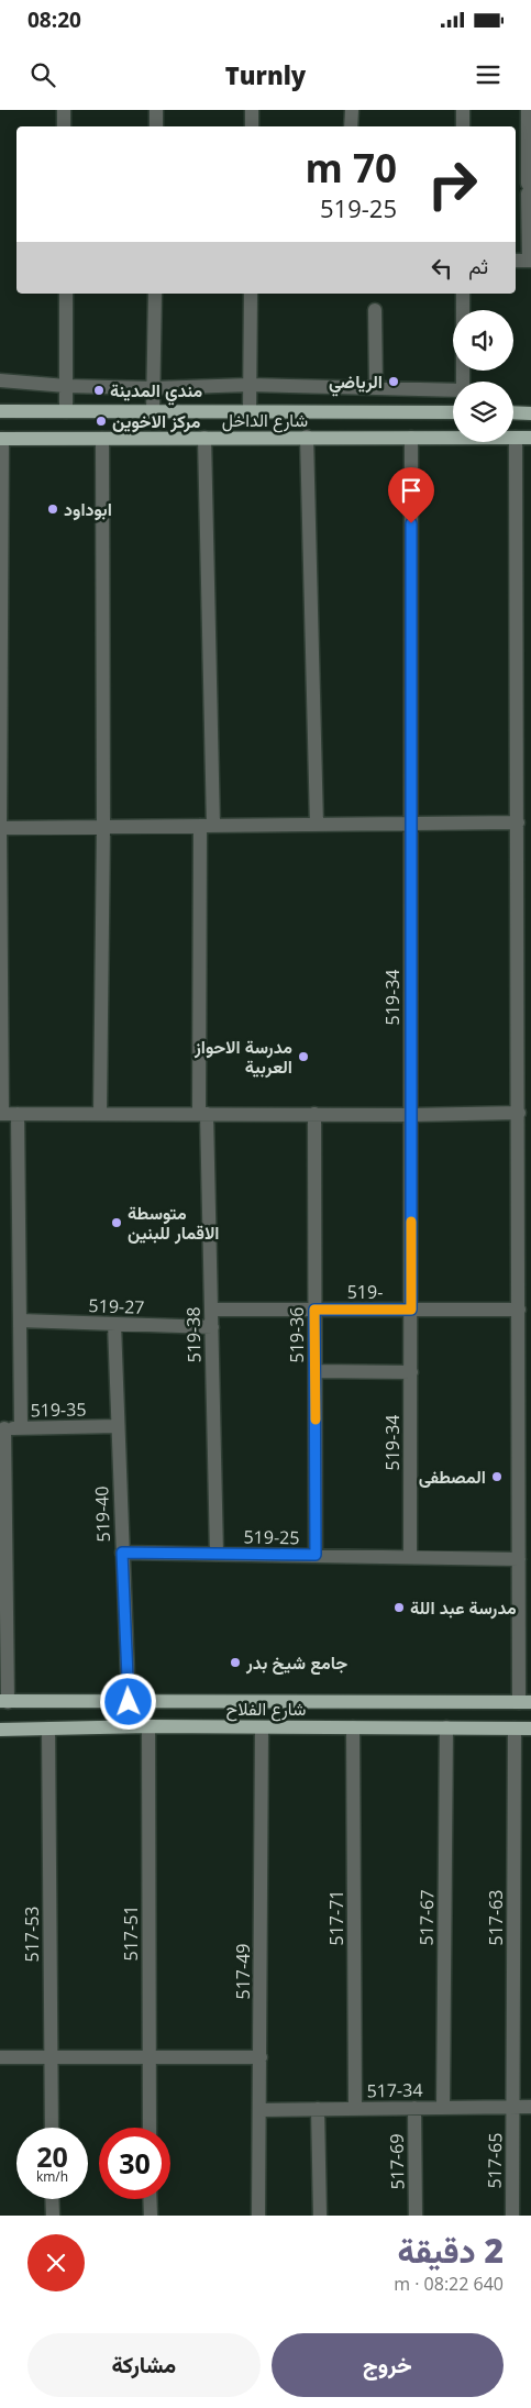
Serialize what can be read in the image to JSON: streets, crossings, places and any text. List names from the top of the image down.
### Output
{
  "streets": {
    "main road": ["شارع الداخل", "شارع الفلاح"],
    "street": [
      "519-34",
      "519-",
      "519-27",
      "519-38",
      "519-36",
      "519-35",
      "519-40",
      "519-25",
      "517-71",
      "517-67",
      "517-63",
      "517-51",
      "517-53",
      "517-49",
      "517-34",
      "517-65",
      "517-69"
    ]
  },
  "crossings": [
    ["شارع الداخل", "519-34"],
    ["شارع الداخل", "519-38"],
    ["519-34", "519-"],
    ["519-34", "519-25"],
    ["519-", "519-38"],
    ["519-", "519-36"],
    ["519-27", "519-38"],
    ["519-27", "519-40"],
    ["519-38", "519-25"],
    ["519-36", "519-25"],
    ["519-35", "519-40"],
    ["519-40", "519-25"],
    ["519-40", "شارع الفلاح"],
    ["شارع الفلاح", "517-71"],
    ["شارع الفلاح", "517-67"],
    ["شارع الفلاح", "517-63"],
    ["شارع الفلاح", "517-51"],
    ["شارع الفلاح", "517-53"],
    ["شارع الفلاح", "517-49"],
    ["517-71", "517-34"],
    ["517-67", "517-34"],
    ["517-63", "517-34"],
    ["517-63", "517-65"],
    ["517-49", "517-34"],
    ["517-34", "517-65"],
    ["517-34", "517-69"]
  ],
  "places": [
    "الرياضي",
    "مندي المدينة",
    "مركز الاخوين",
    "ابوداود",
    "مدرسة الاحواز العربية",
    "متوسطة الاقمار للبنين",
    "المصطفى",
    "مدرسة عبد اللة",
    "جامع شيخ بدر"
  ],
  "page": {
    "status": "08:20",
    "header": "Turnly",
    "turn": ["70 m", "519-25"],
    "then": "ثم",
    "speed": "20 km/h",
    "limit": "30",
    "heading": ["2 دقيقة", "640 m · 08:22"],
    "buttons": ["خروج", "مشاركة"]
  }
}
